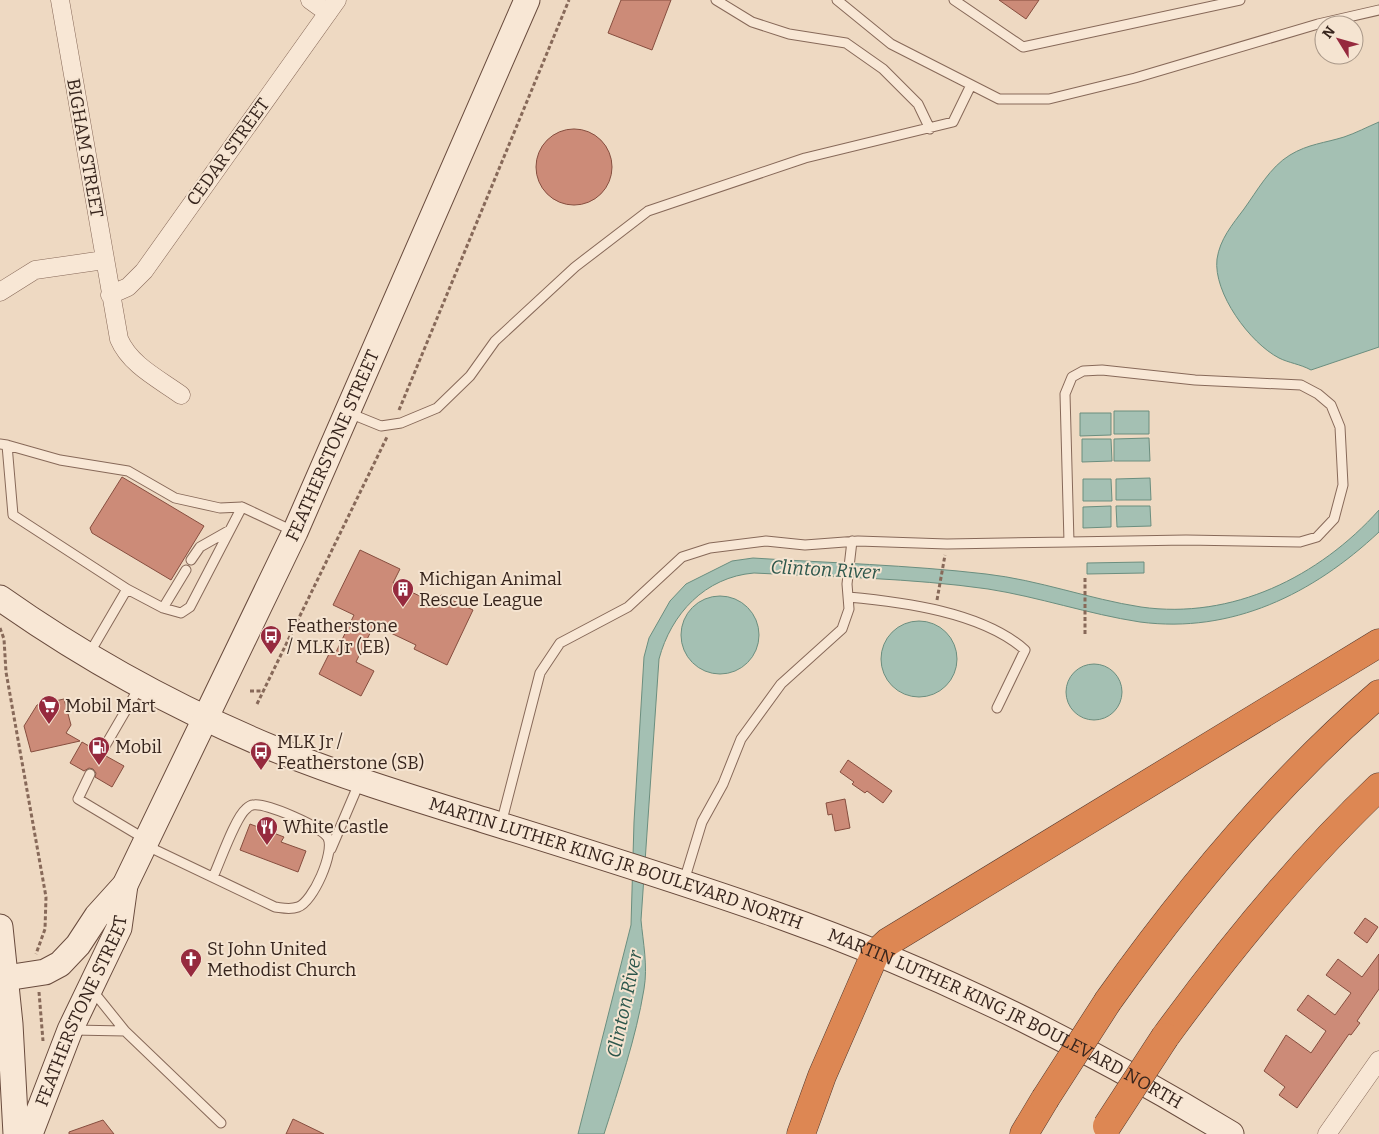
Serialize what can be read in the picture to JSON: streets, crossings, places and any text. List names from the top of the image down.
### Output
{
  "streets": {
    "main road": ["FEATHERSTONE STREET", "MARTIN LUTHER KING JR BOULEVARD NORTH"],
    "street": ["BIGHAM STREET", "CEDAR STREET"]
  },
  "crossings": [
    ["BIGHAM STREET", "CEDAR STREET"],
    ["FEATHERSTONE STREET", "MARTIN LUTHER KING JR BOULEVARD NORTH"]
  ],
  "water": ["Clinton River"],
  "places": {
    "building": ["Michigan Animal Rescue League"],
    "bus stop": ["Featherstone / MLK Jr (EB)", "MLK Jr / Featherstone (SB)"],
    "supermarket": ["Mobil Mart"],
    "fuel station": ["Mobil"],
    "restaurant": ["White Castle"],
    "church": ["St John United Methodist Church"]
  },
  "north": "top left"
}
